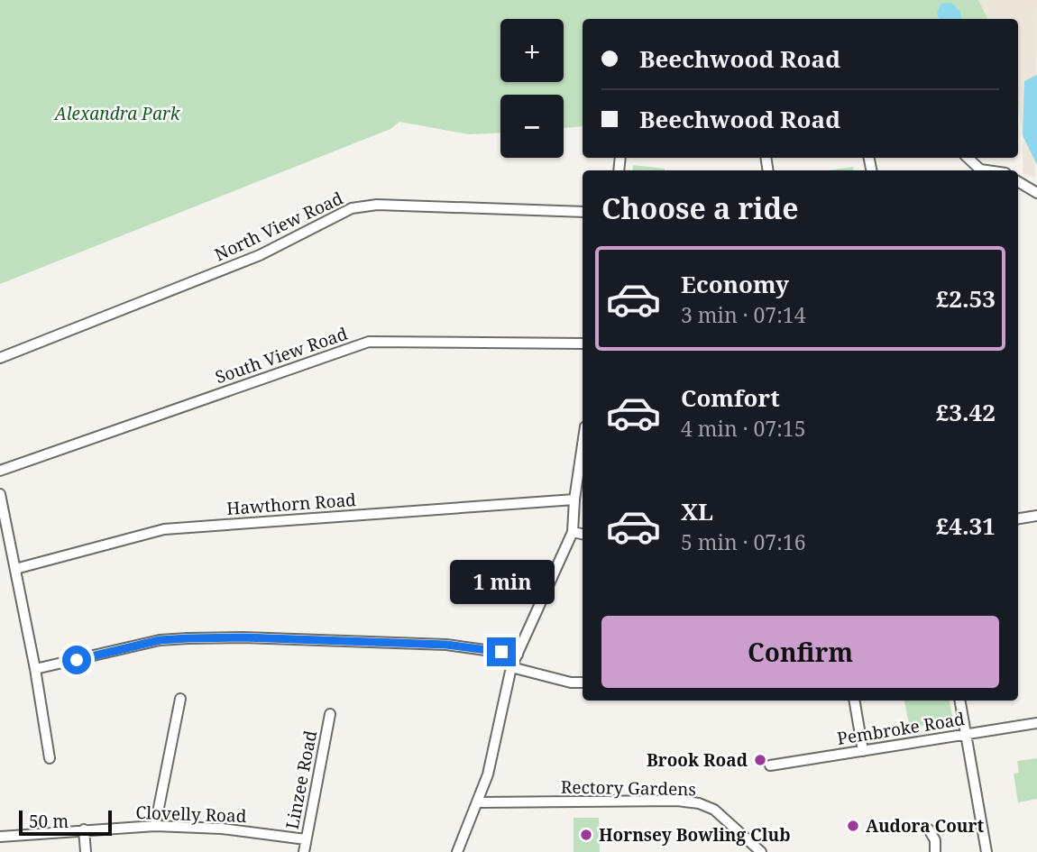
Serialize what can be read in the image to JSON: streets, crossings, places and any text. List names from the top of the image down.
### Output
{
  "streets": {
    "street": [
      "North View Road",
      "South View Road",
      "Hawthorn Road",
      "Pembroke Road",
      "Linzee Road",
      "Rectory Gardens",
      "Clovelly Road"
    ]
  },
  "crossings": [
    ["Linzee Road", "Clovelly Road"]
  ],
  "parks": ["Alexandra Park"],
  "places": ["Brook Road", "Audora Court", "Hornsey Bowling Club"],
  "scale_bar": "50 m",
  "page": {
    "map_buttons": ["+", "−"],
    "banner": ["Beechwood Road", "Beechwood Road"],
    "heading": "Choose a ride",
    "list": [
      {
        "name": "Economy",
        "note": "3 min · 07:14",
        "value": "£2.53"
      },
      {
        "name": "Comfort",
        "note": "4 min · 07:15",
        "value": "£3.42"
      },
      {
        "name": "XL",
        "note": "5 min · 07:16",
        "value": "£4.31"
      }
    ],
    "bubble": "1 min",
    "buttons": "Confirm",
    "scale": "50 m"
  }
}
